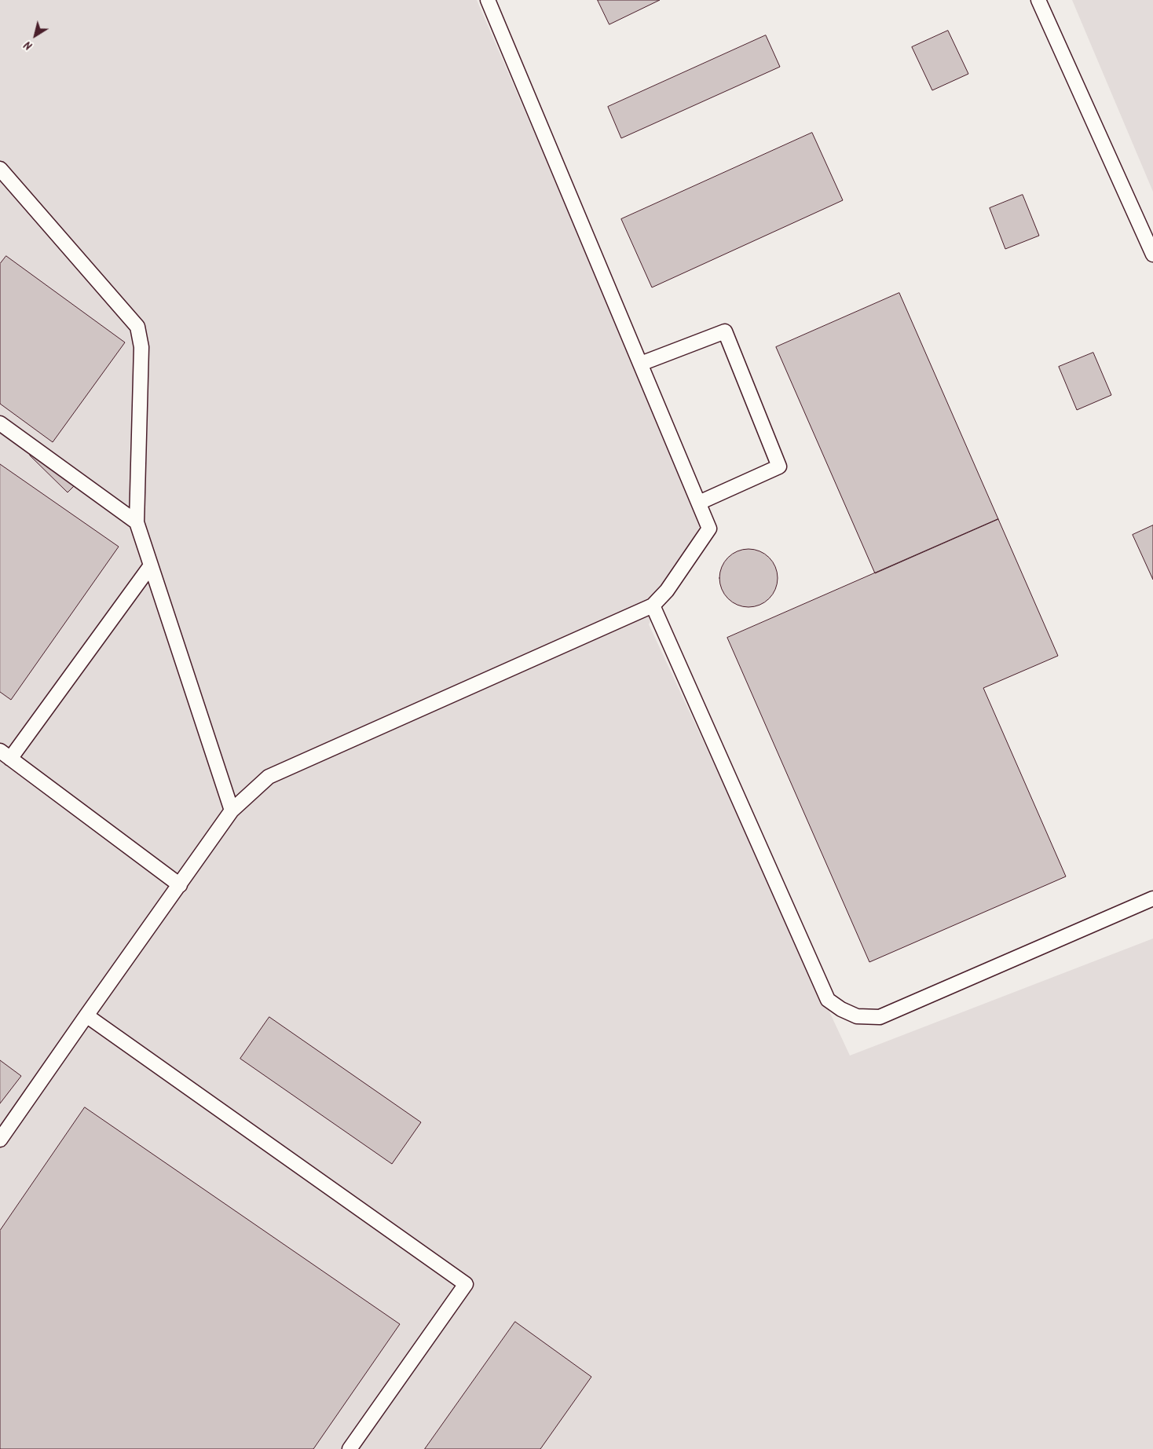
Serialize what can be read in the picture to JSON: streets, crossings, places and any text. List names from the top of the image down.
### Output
{
  "north": "bottom left"
}
